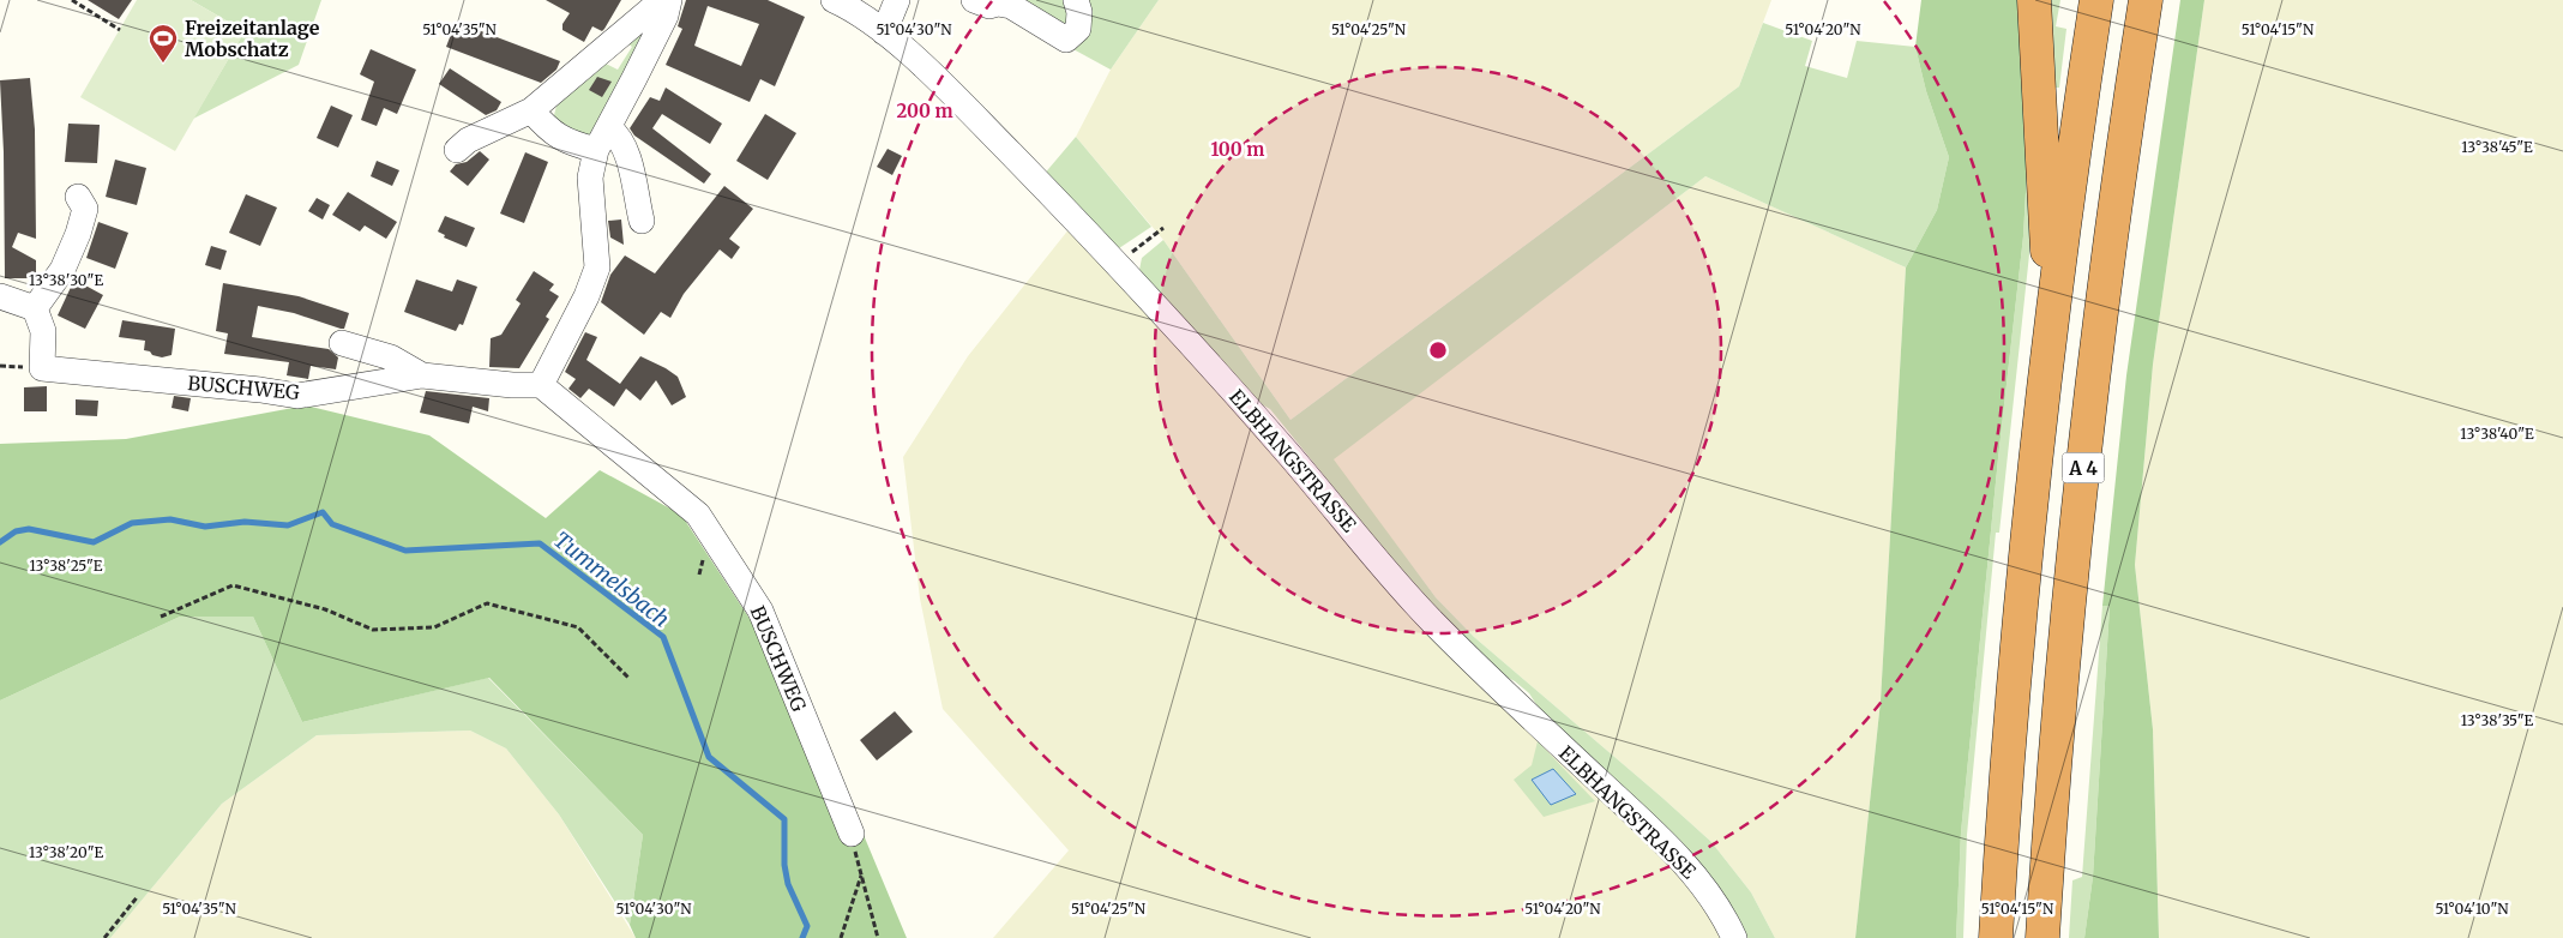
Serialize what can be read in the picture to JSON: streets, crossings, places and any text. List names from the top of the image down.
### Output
{
  "streets": {
    "highway": ["A 4"],
    "street": ["BUSCHWEG", "ELBHANGSTRASSE"]
  },
  "water": ["Tummelsbach"],
  "places": {
    "sports": ["Freizeitanlage Mobschatz"]
  },
  "coordinates": [
    "51°04'35\"N",
    "51°04'30\"N",
    "51°04'25\"N",
    "51°04'20\"N",
    "51°04'15\"N",
    "13°38'45\"E",
    "13°38'30\"E",
    "13°38'40\"E",
    "13°38'25\"E",
    "13°38'35\"E",
    "13°38'20\"E",
    "51°04'10\"N"
  ],
  "rings": ["200 m", "100 m"]
}
